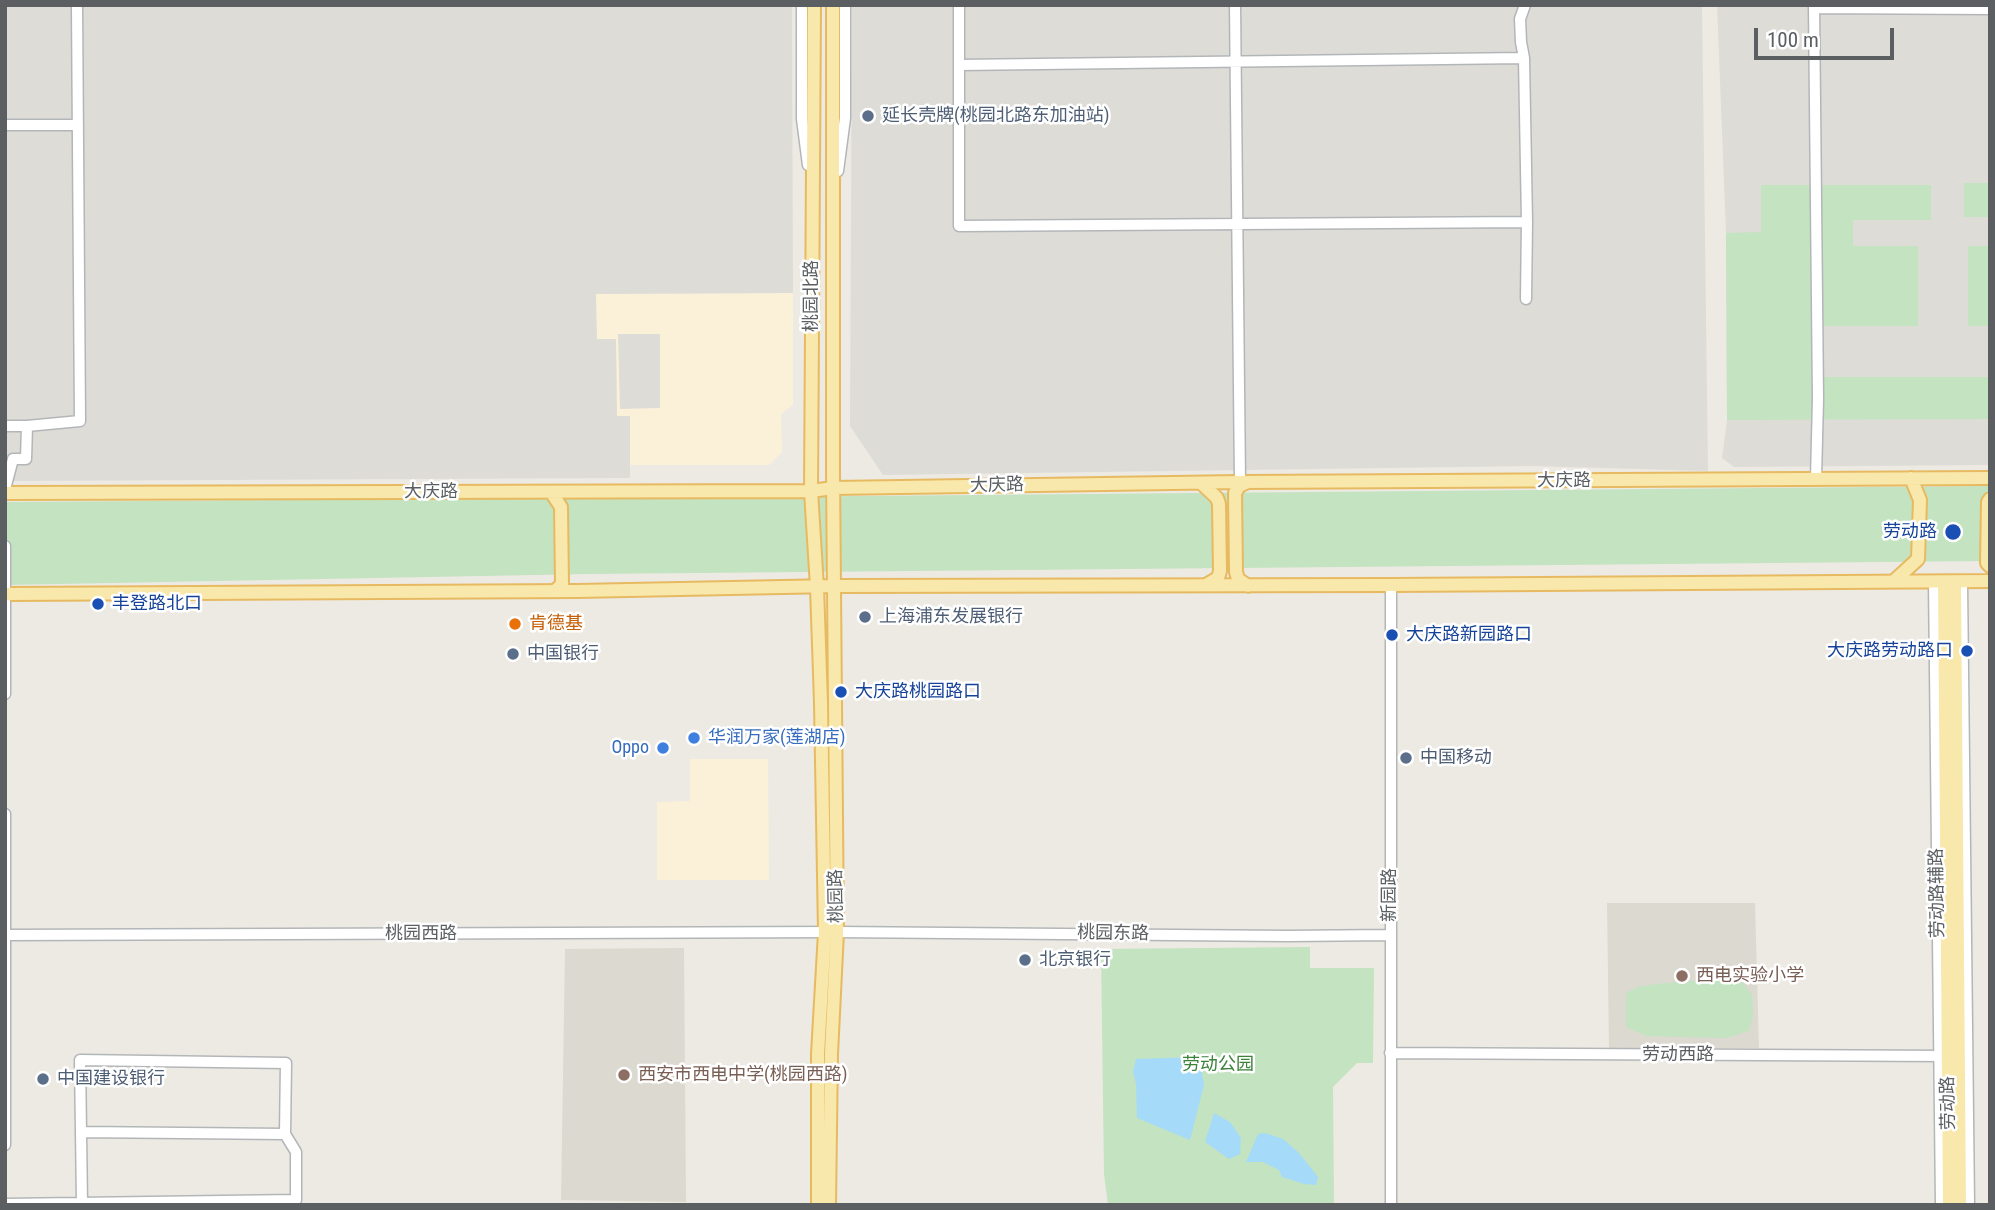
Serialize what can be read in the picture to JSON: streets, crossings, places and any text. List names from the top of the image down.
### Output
{
  "streets": {
    "main road": [
      "桃园北路",
      "大庆路",
      "桃园路",
      "劳动路"
    ],
    "street": [
      "劳动路辅路",
      "新园路",
      "桃园西路",
      "桃园东路",
      "劳动西路"
    ]
  },
  "crossings": [
    ["桃园北路", "大庆路"],
    ["桃园北路", "桃园路"],
    ["劳动路辅路", "劳动西路"],
    ["劳动路辅路", "劳动路"],
    ["新园路", "桃园东路"],
    ["新园路", "劳动西路"],
    ["桃园路", "桃园西路"],
    ["桃园路", "桃园东路"],
    ["桃园西路", "桃园东路"],
    ["劳动西路", "劳动路"]
  ],
  "parks": ["劳动公园"],
  "places": [
    "延长壳牌(桃园北路东加油站)",
    "劳动路",
    "丰登路北口",
    "上海浦东发展银行",
    "肯德基",
    "大庆路新园路口",
    "大庆路劳动路口",
    "中国银行",
    "大庆路桃园路口",
    "华润万家(莲湖店)",
    "Oppo",
    "中国移动",
    "北京银行",
    "西电实验小学",
    "西安市西电中学(桃园西路)",
    "中国建设银行"
  ],
  "scale_bar": "100 m"
}
